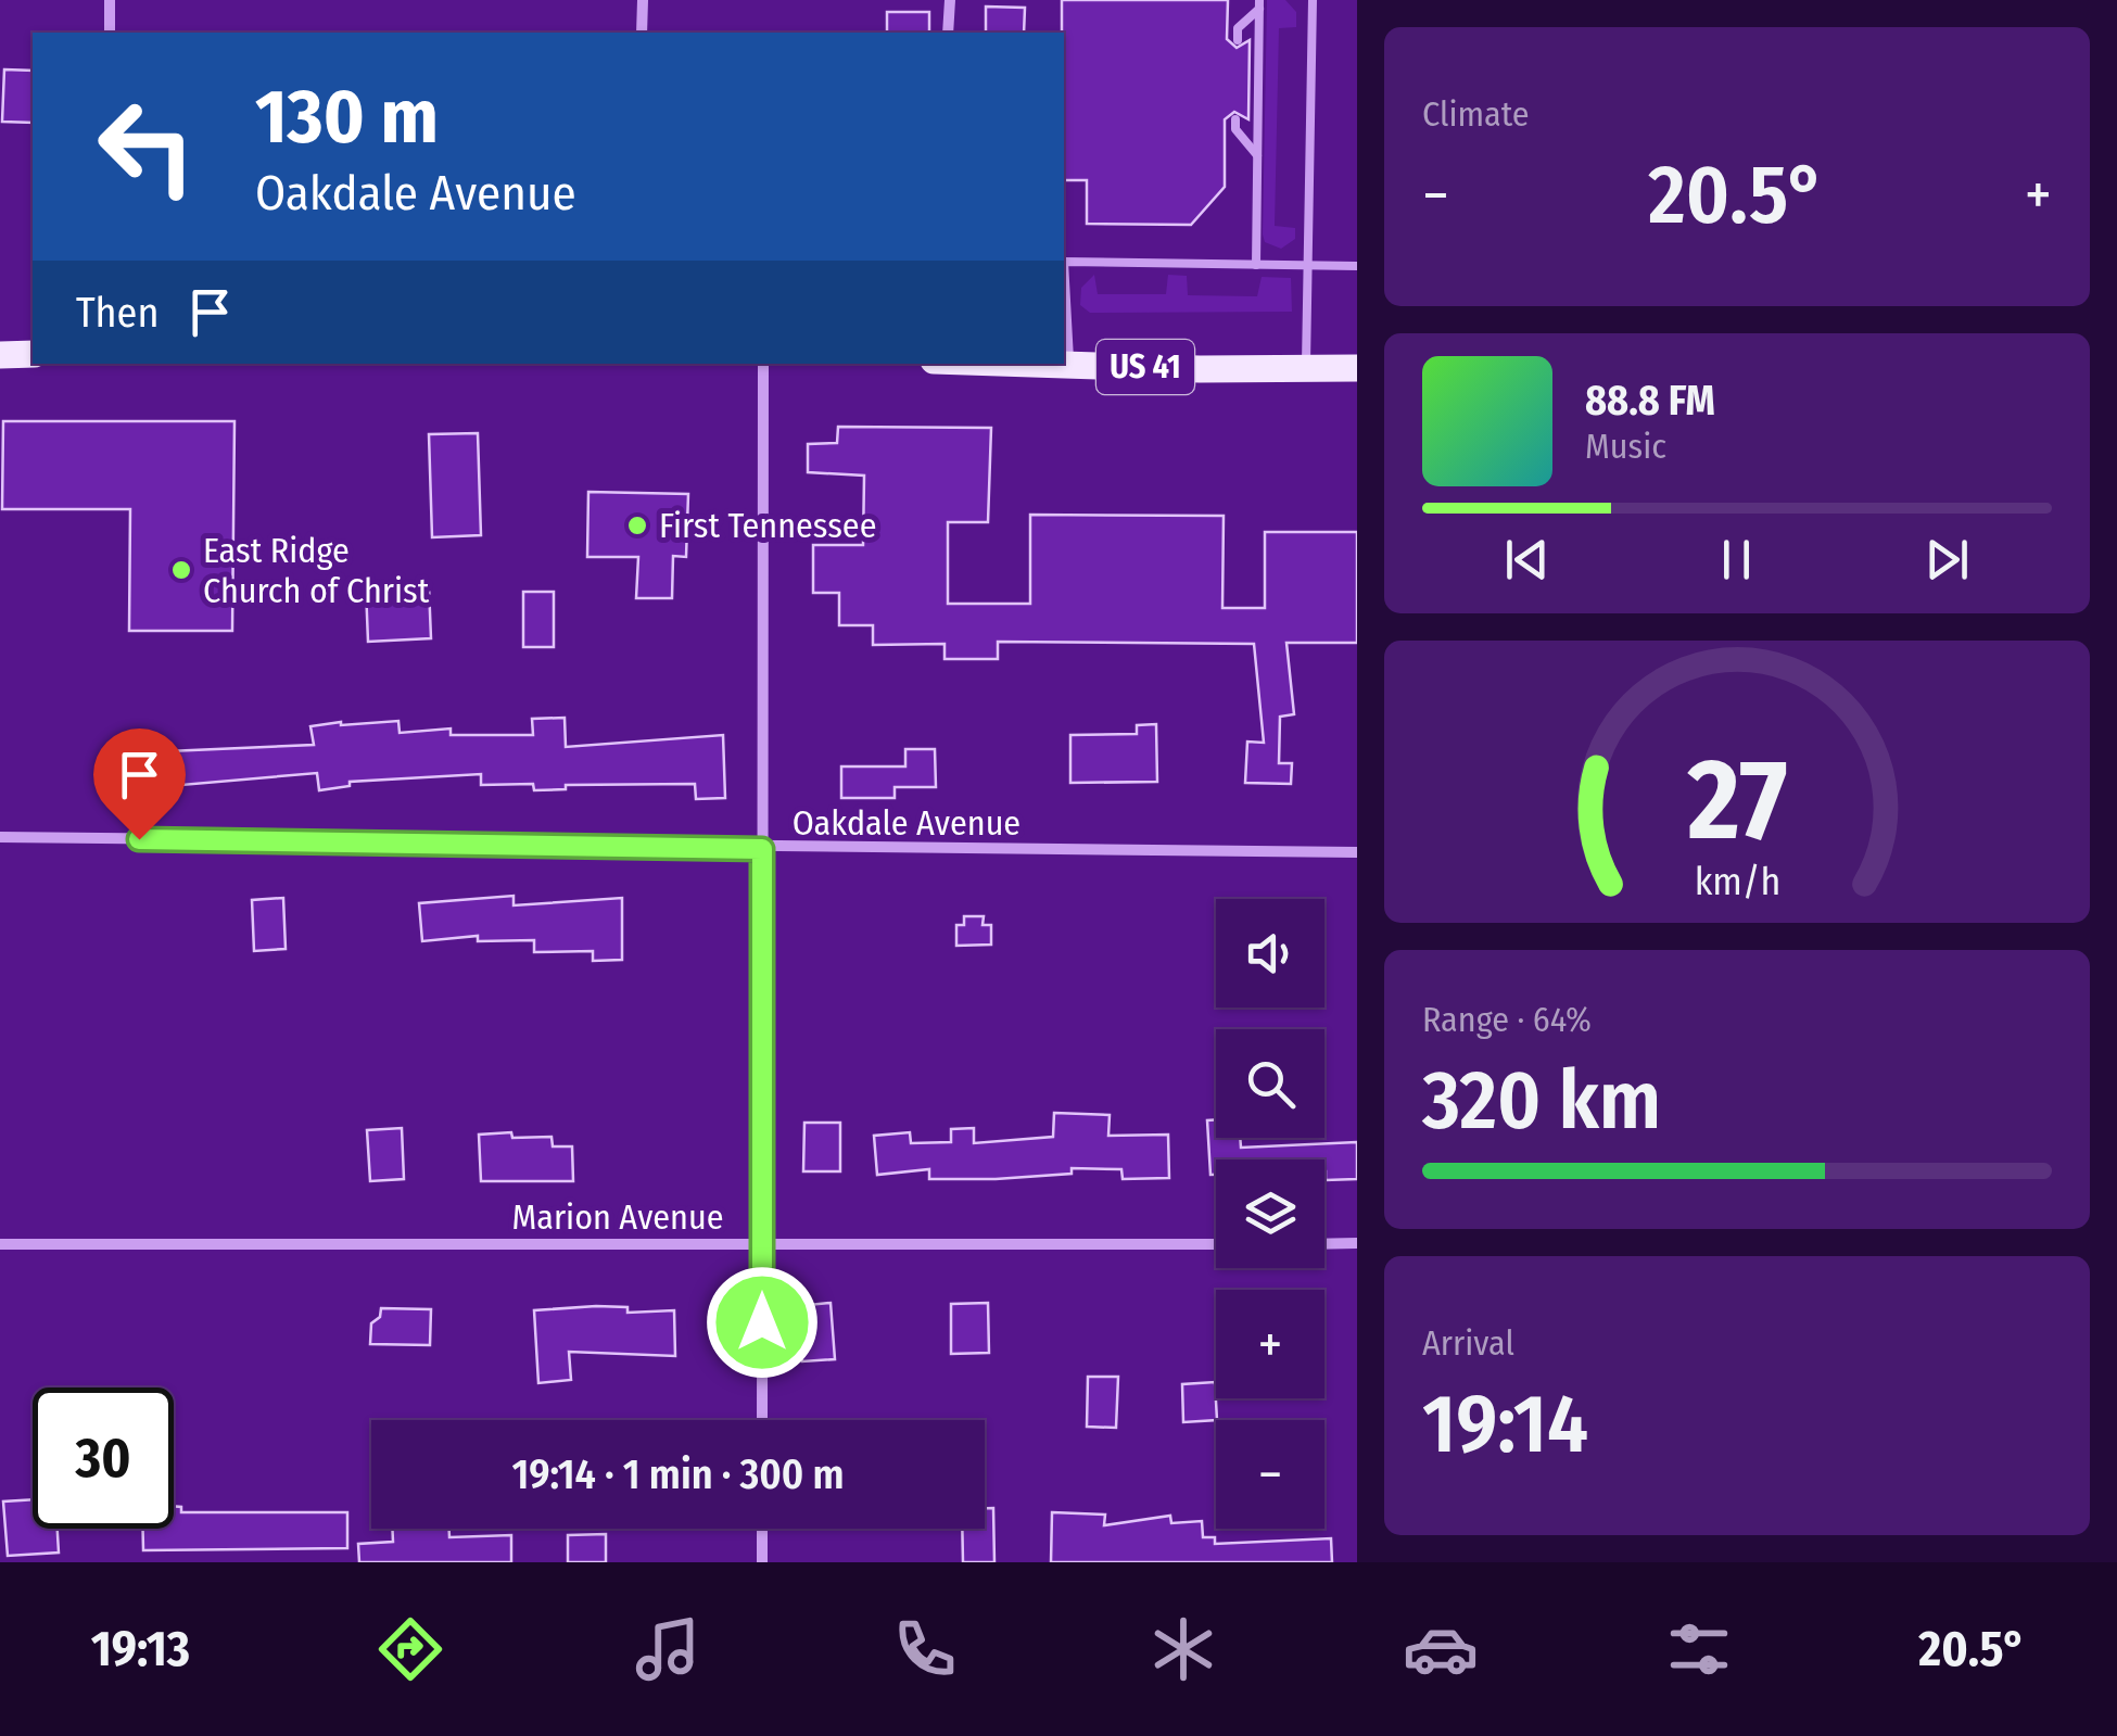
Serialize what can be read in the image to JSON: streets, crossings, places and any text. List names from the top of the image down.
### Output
{
  "streets": {
    "main road": ["US 41"],
    "street": ["Oakdale Avenue", "Marion Avenue"]
  },
  "places": ["First Tennessee", "East Ridge Church of Christ"],
  "page": {
    "tile": [
      "Climate",
      ["Range · 64%", "320 km"],
      ["Arrival", "19:14"]
    ],
    "turn": ["130 m", "Oakdale Avenue"],
    "heat": ["−", "20.5°", "+"],
    "then": "Then",
    "song": ["88.8 FM", "Music"],
    "map_buttons": ["+", "−"],
    "limit": "30",
    "trip": "19:14 · 1 min · 300 m",
    "tabs": ["19:13", "20.5°"],
    "gauge": ["27", "km/h"]
  }
}
